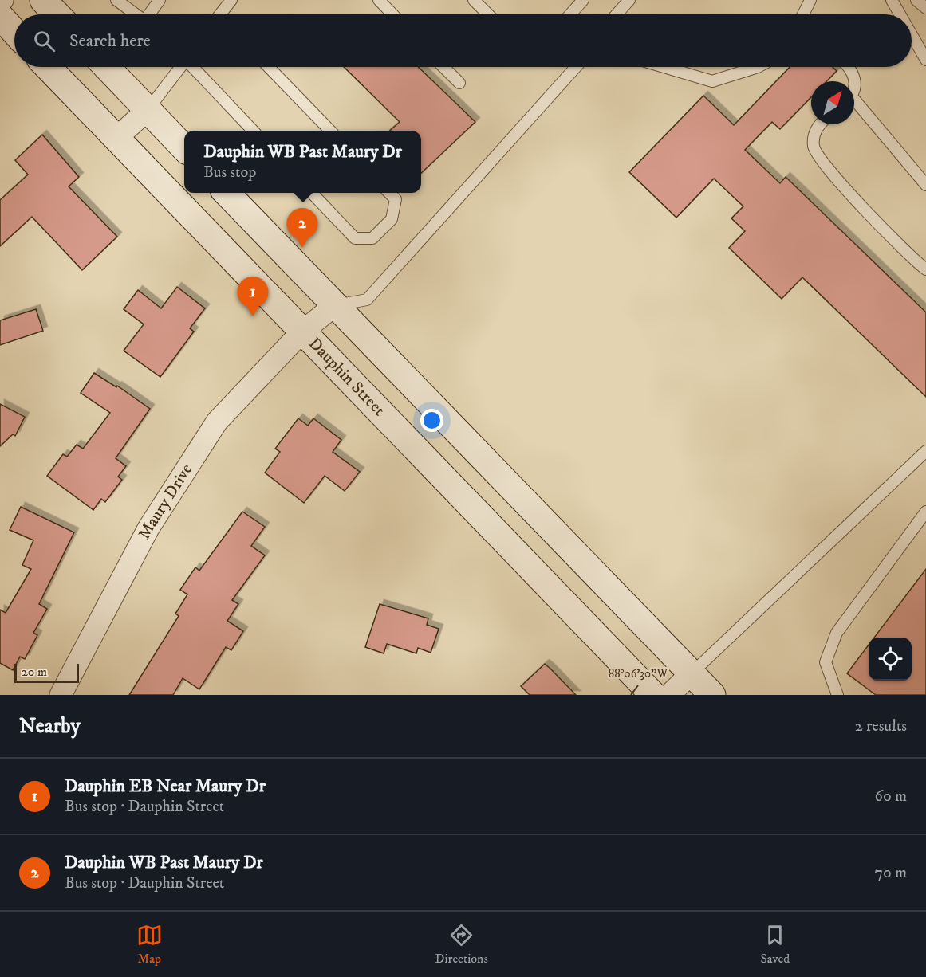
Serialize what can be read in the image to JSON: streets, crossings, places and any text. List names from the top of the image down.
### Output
{
  "streets": {
    "main road": ["Dauphin Street"],
    "street": ["Maury Drive"]
  },
  "crossings": [
    ["Dauphin Street", "Maury Drive"]
  ],
  "scale_bar": "20 m",
  "north": "top right",
  "page": {
    "search": "Search here",
    "popup": ["Dauphin WB Past Maury Dr", "Bus stop"],
    "pins": ["2", "1"],
    "scale": "20 m",
    "heading": ["Nearby", "2 results"],
    "list": [
      {
        "mark": "1",
        "name": "Dauphin EB Near Maury Dr",
        "note": "Bus stop · Dauphin Street",
        "value": "60 m"
      },
      {
        "mark": "2",
        "name": "Dauphin WB Past Maury Dr",
        "note": "Bus stop · Dauphin Street",
        "value": "70 m"
      }
    ],
    "nav": ["Map", "Directions", "Saved"]
  },
  "coordinates": ["88°06'30\"W"]
}
